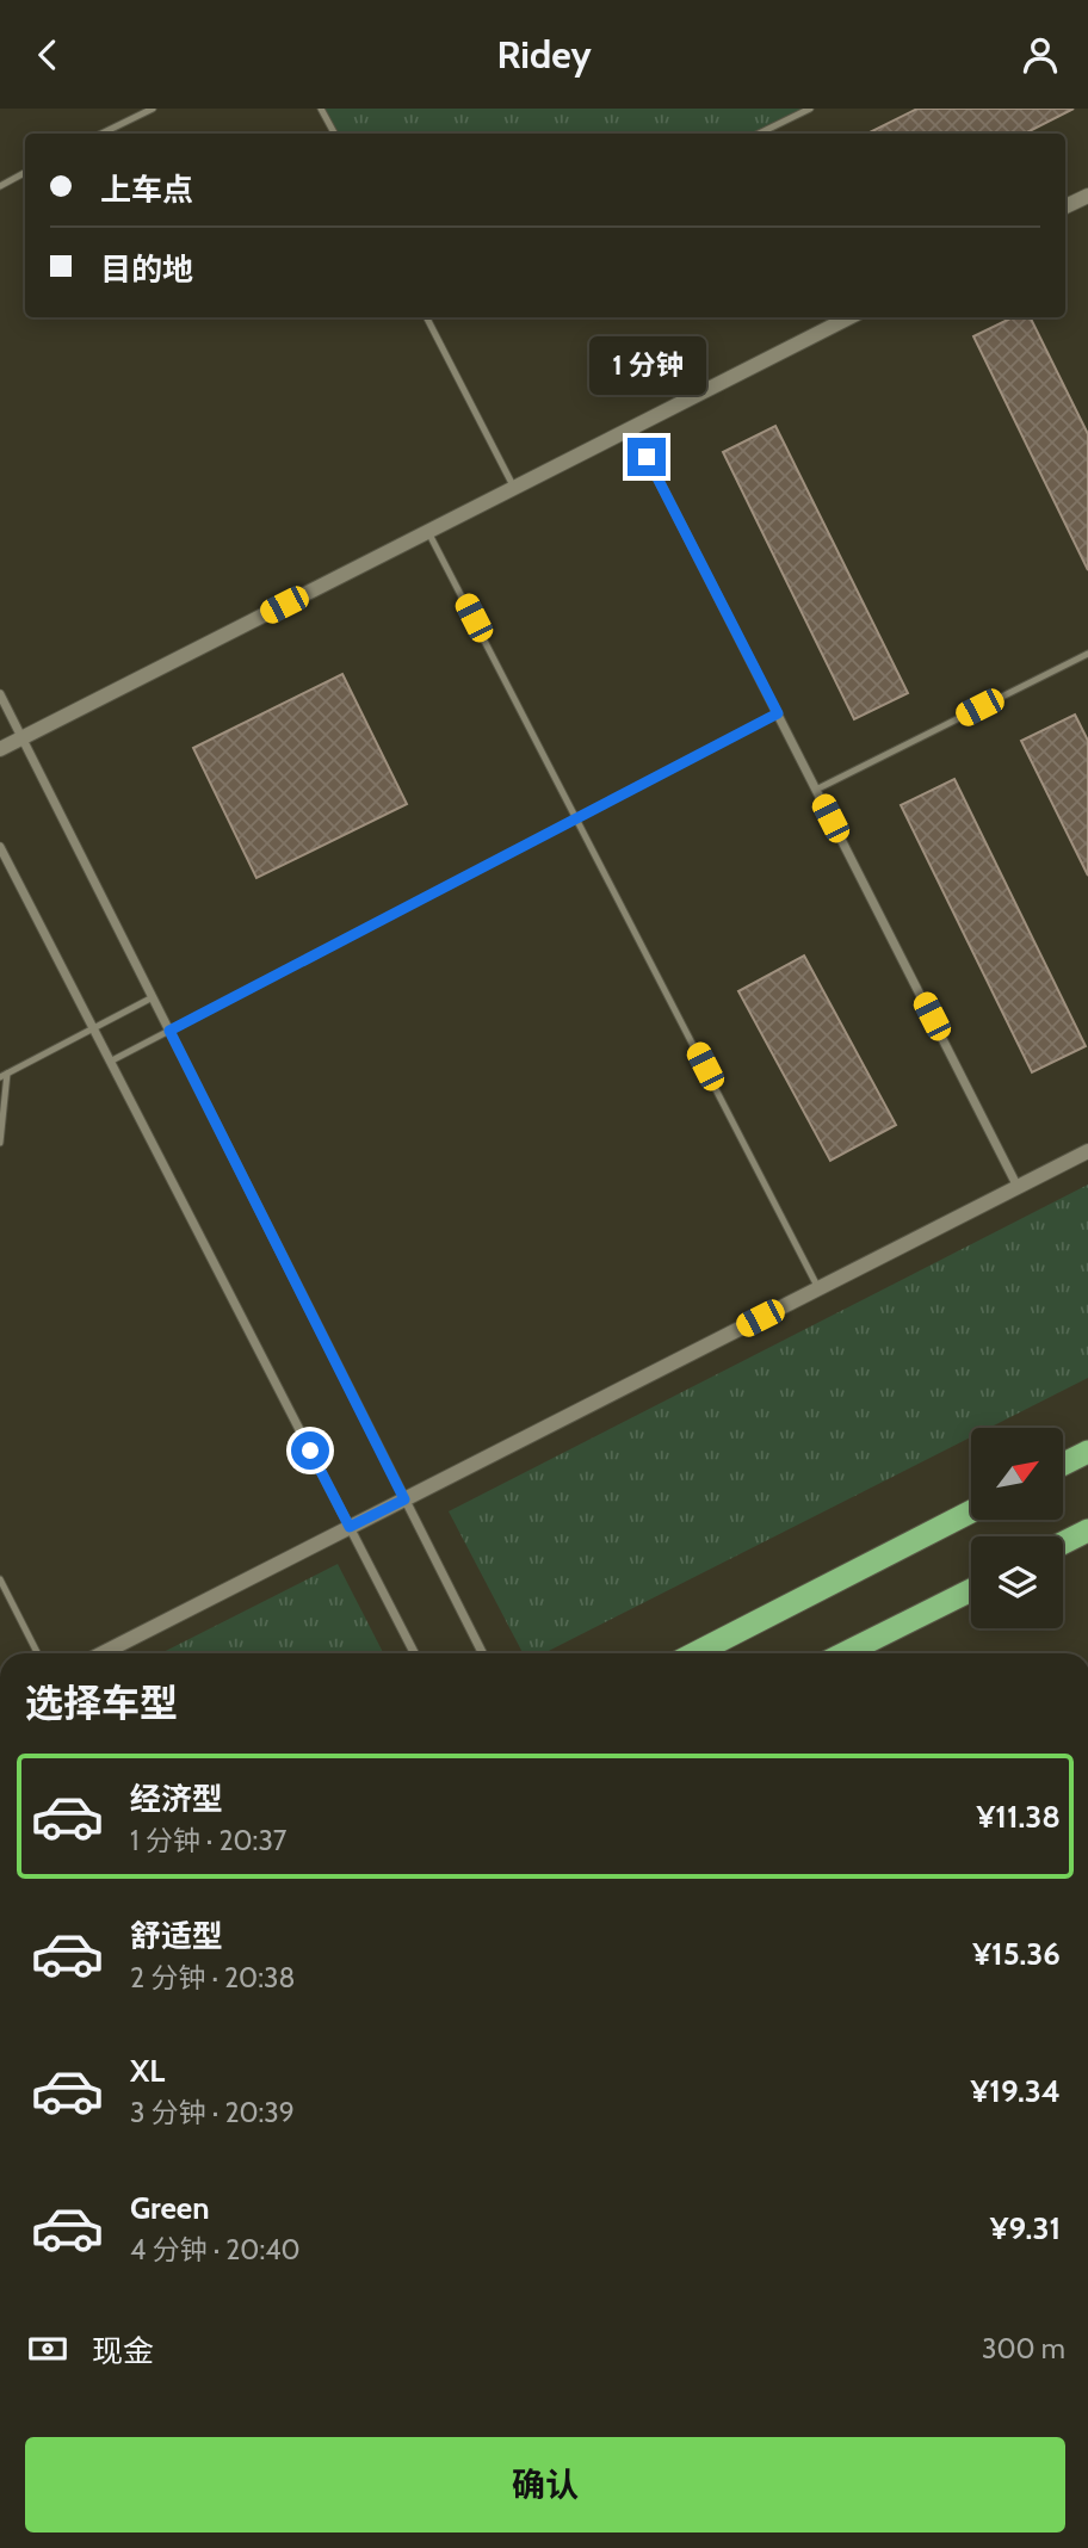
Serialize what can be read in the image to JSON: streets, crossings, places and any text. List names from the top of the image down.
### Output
{
  "north": "top right",
  "page": {
    "header": "Ridey",
    "banner": ["上车点", "目的地"],
    "bubble": "1 分钟",
    "heading": "选择车型",
    "list": [
      {
        "name": "经济型",
        "note": "1 分钟 · 20:37",
        "value": "¥11.38"
      },
      {
        "name": "舒适型",
        "note": "2 分钟 · 20:38",
        "value": "¥15.36"
      },
      {
        "name": "XL",
        "note": "3 分钟 · 20:39",
        "value": "¥19.34"
      },
      {
        "name": "Green",
        "note": "4 分钟 · 20:40",
        "value": "¥9.31"
      }
    ],
    "pay": ["现金", "300 m"],
    "buttons": "确认"
  }
}
